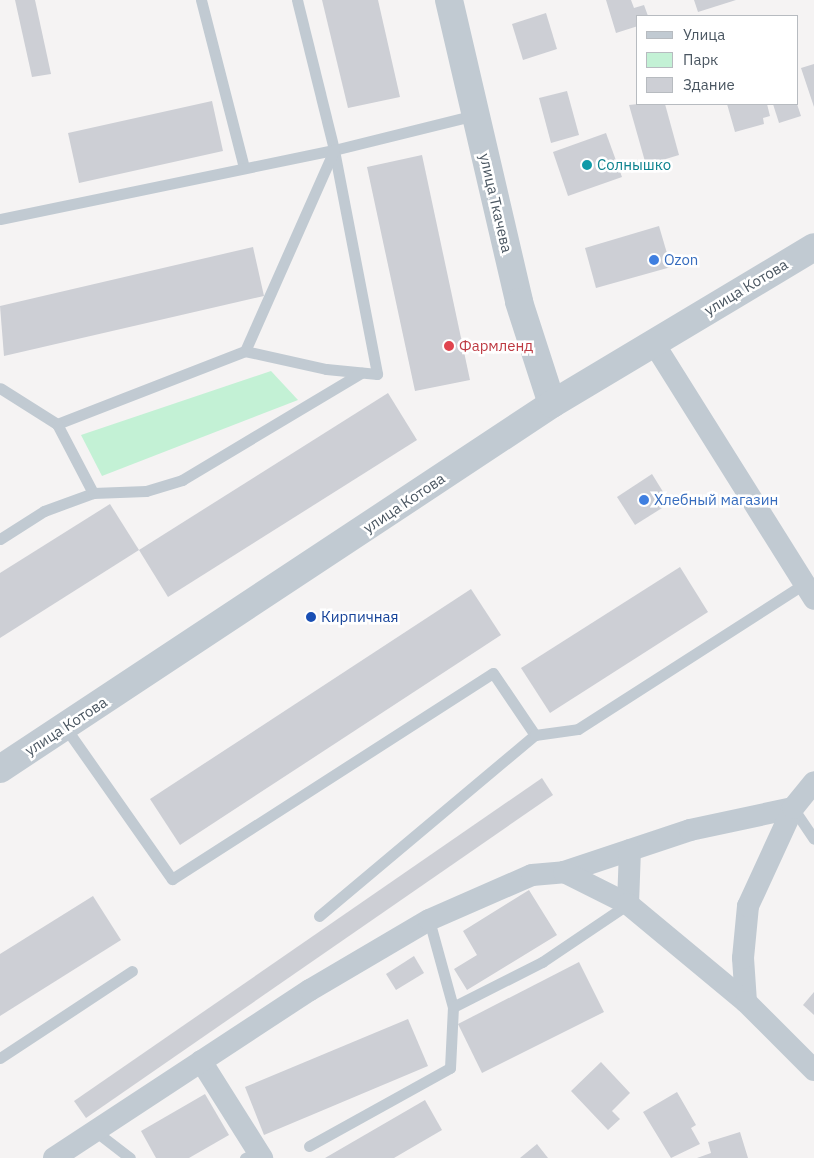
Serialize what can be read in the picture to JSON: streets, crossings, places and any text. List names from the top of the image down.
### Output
{
  "streets": {
    "street": ["улица Ткачева", "улица Котова"]
  },
  "crossings": [
    ["улица Ткачева", "улица Котова"]
  ],
  "places": [
    "Солнышко",
    "Ozon",
    "Фармленд",
    "Хлебный магазин",
    "Кирпичная"
  ],
  "legend": ["Улица", "Парк", "Здание"]
}
